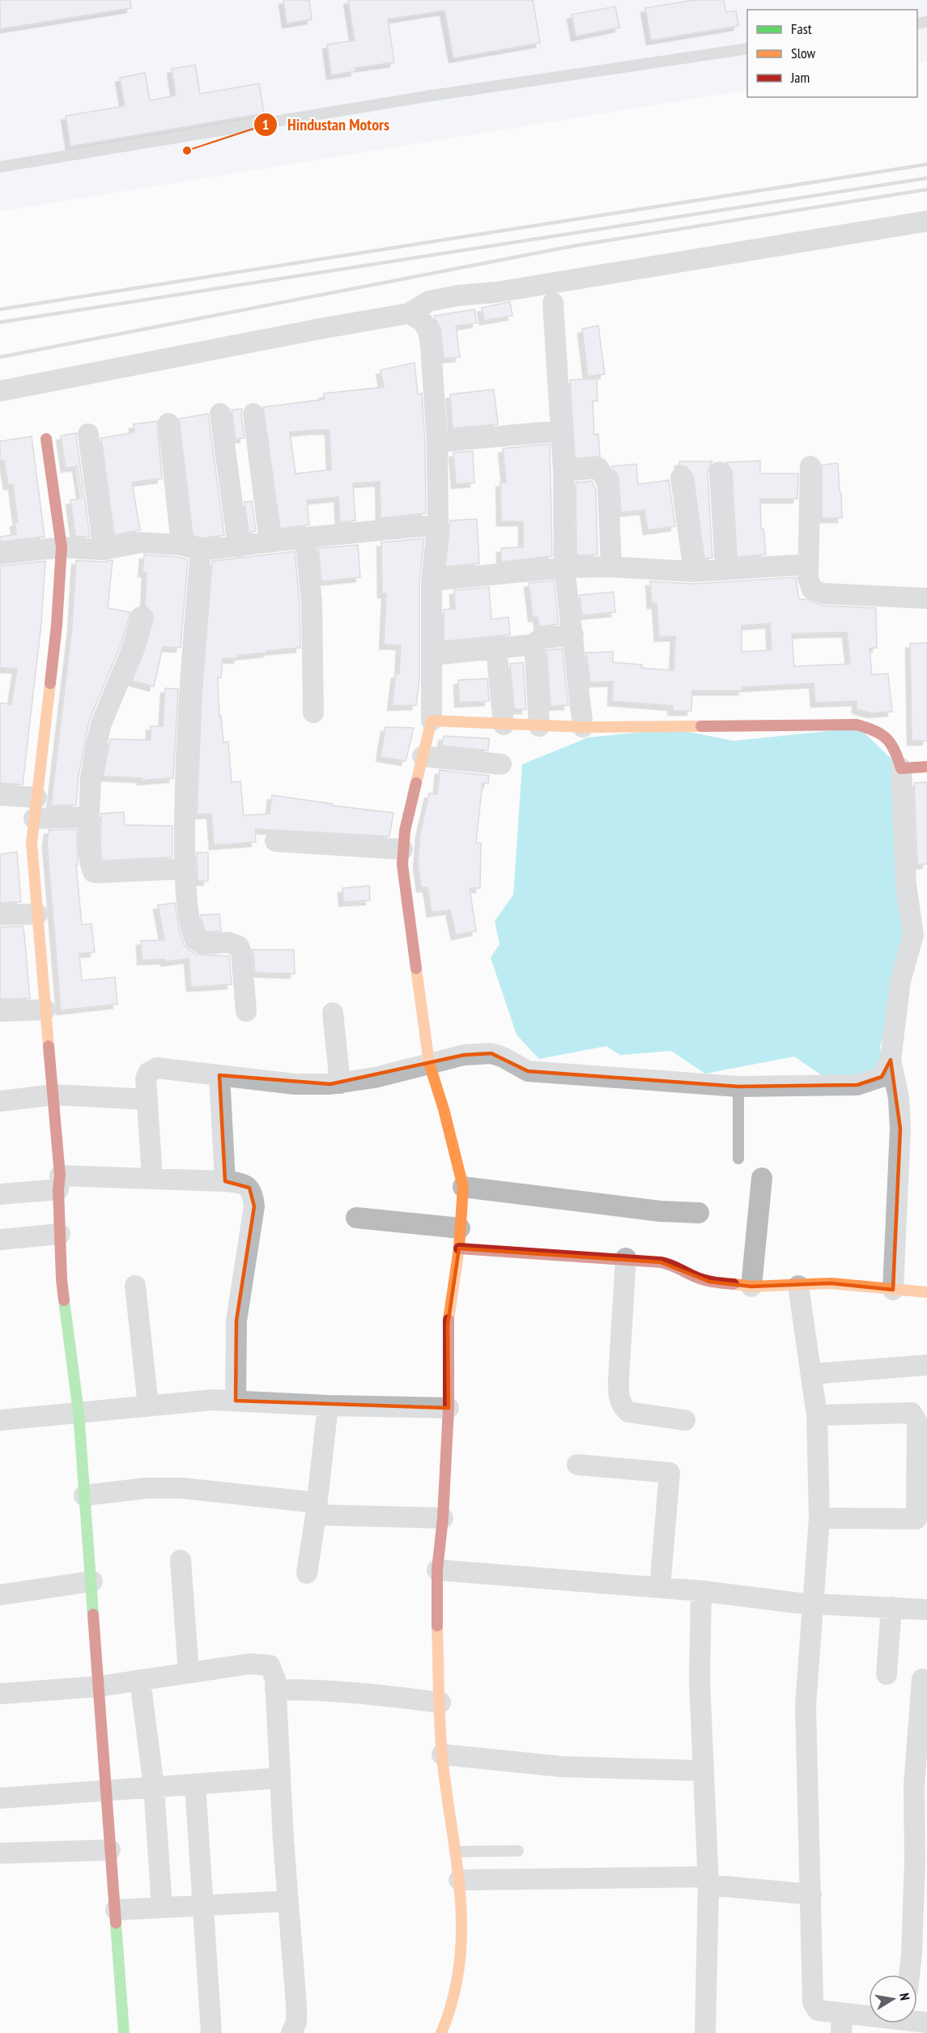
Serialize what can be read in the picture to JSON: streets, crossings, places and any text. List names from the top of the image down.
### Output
{
  "places": ["Hindustan Motors"],
  "legend": ["Fast", "Slow", "Jam"],
  "north": "right"
}
